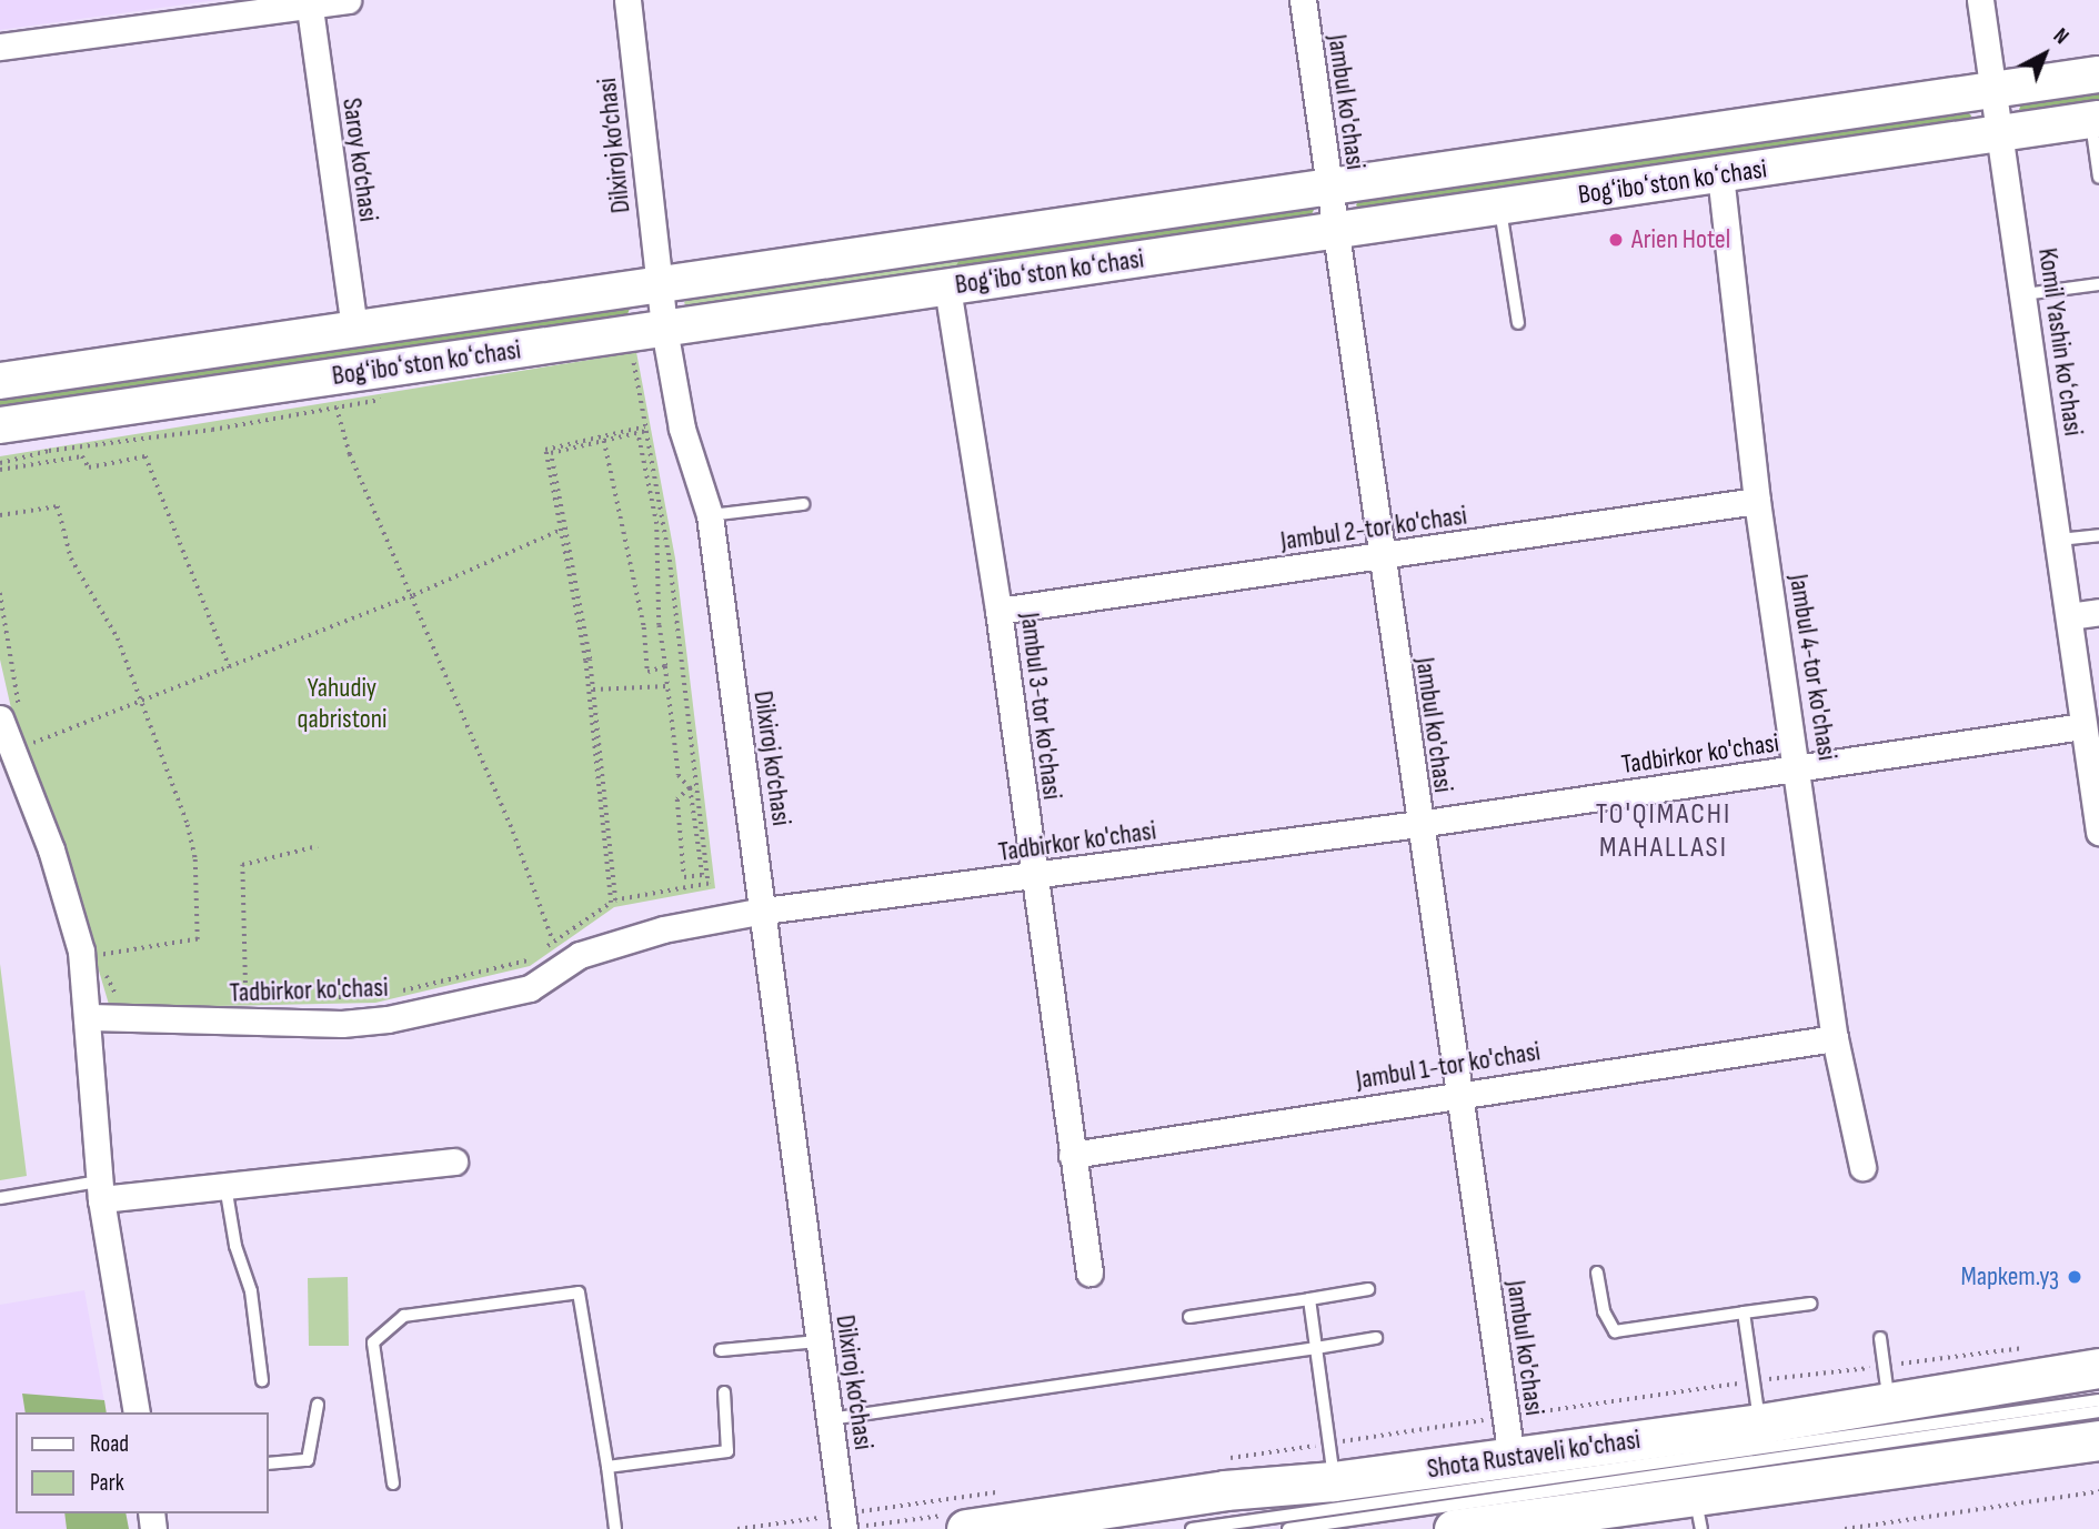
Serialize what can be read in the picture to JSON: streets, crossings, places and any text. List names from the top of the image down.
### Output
{
  "streets": {
    "main road": ["Shota Rustaveli ko'chasi"],
    "street": [
      "Jambul ko'chasi",
      "Dilxiroj ko‘chasi",
      "Saroy ko‘chasi",
      "Bogʻiboʻston koʻchasi",
      "Komil Yashin koʻchasi",
      "Jambul 2-tor ko'chasi",
      "Jambul 4-tor ko'chasi",
      "Jambul 3-tor ko'chasi",
      "Tadbirkor ko'chasi",
      "Jambul 1-tor ko'chasi"
    ]
  },
  "crossings": [
    ["Jambul ko'chasi", "Bogʻiboʻston koʻchasi"],
    ["Jambul ko'chasi", "Jambul 2-tor ko'chasi"],
    ["Jambul ko'chasi", "Tadbirkor ko'chasi"],
    ["Jambul ko'chasi", "Jambul 1-tor ko'chasi"],
    ["Jambul ko'chasi", "Shota Rustaveli ko'chasi"],
    ["Dilxiroj ko‘chasi", "Bogʻiboʻston koʻchasi"],
    ["Dilxiroj ko‘chasi", "Tadbirkor ko'chasi"],
    ["Saroy ko‘chasi", "Bogʻiboʻston koʻchasi"],
    ["Bogʻiboʻston koʻchasi", "Komil Yashin koʻchasi"],
    ["Bogʻiboʻston koʻchasi", "Jambul 4-tor ko'chasi"],
    ["Bogʻiboʻston koʻchasi", "Jambul 3-tor ko'chasi"],
    ["Komil Yashin koʻchasi", "Tadbirkor ko'chasi"],
    ["Jambul 2-tor ko'chasi", "Jambul 4-tor ko'chasi"],
    ["Jambul 2-tor ko'chasi", "Jambul 3-tor ko'chasi"],
    ["Jambul 4-tor ko'chasi", "Tadbirkor ko'chasi"],
    ["Jambul 4-tor ko'chasi", "Jambul 1-tor ko'chasi"],
    ["Jambul 3-tor ko'chasi", "Tadbirkor ko'chasi"],
    ["Jambul 3-tor ko'chasi", "Jambul 1-tor ko'chasi"]
  ],
  "districts": ["TO'QIMACHI MAHALLASI"],
  "parks": ["Yahudiy qabristoni"],
  "places": ["Arien Hotel", "Маркет.уз"],
  "legend": ["Road", "Park"],
  "north": "top right"
}
